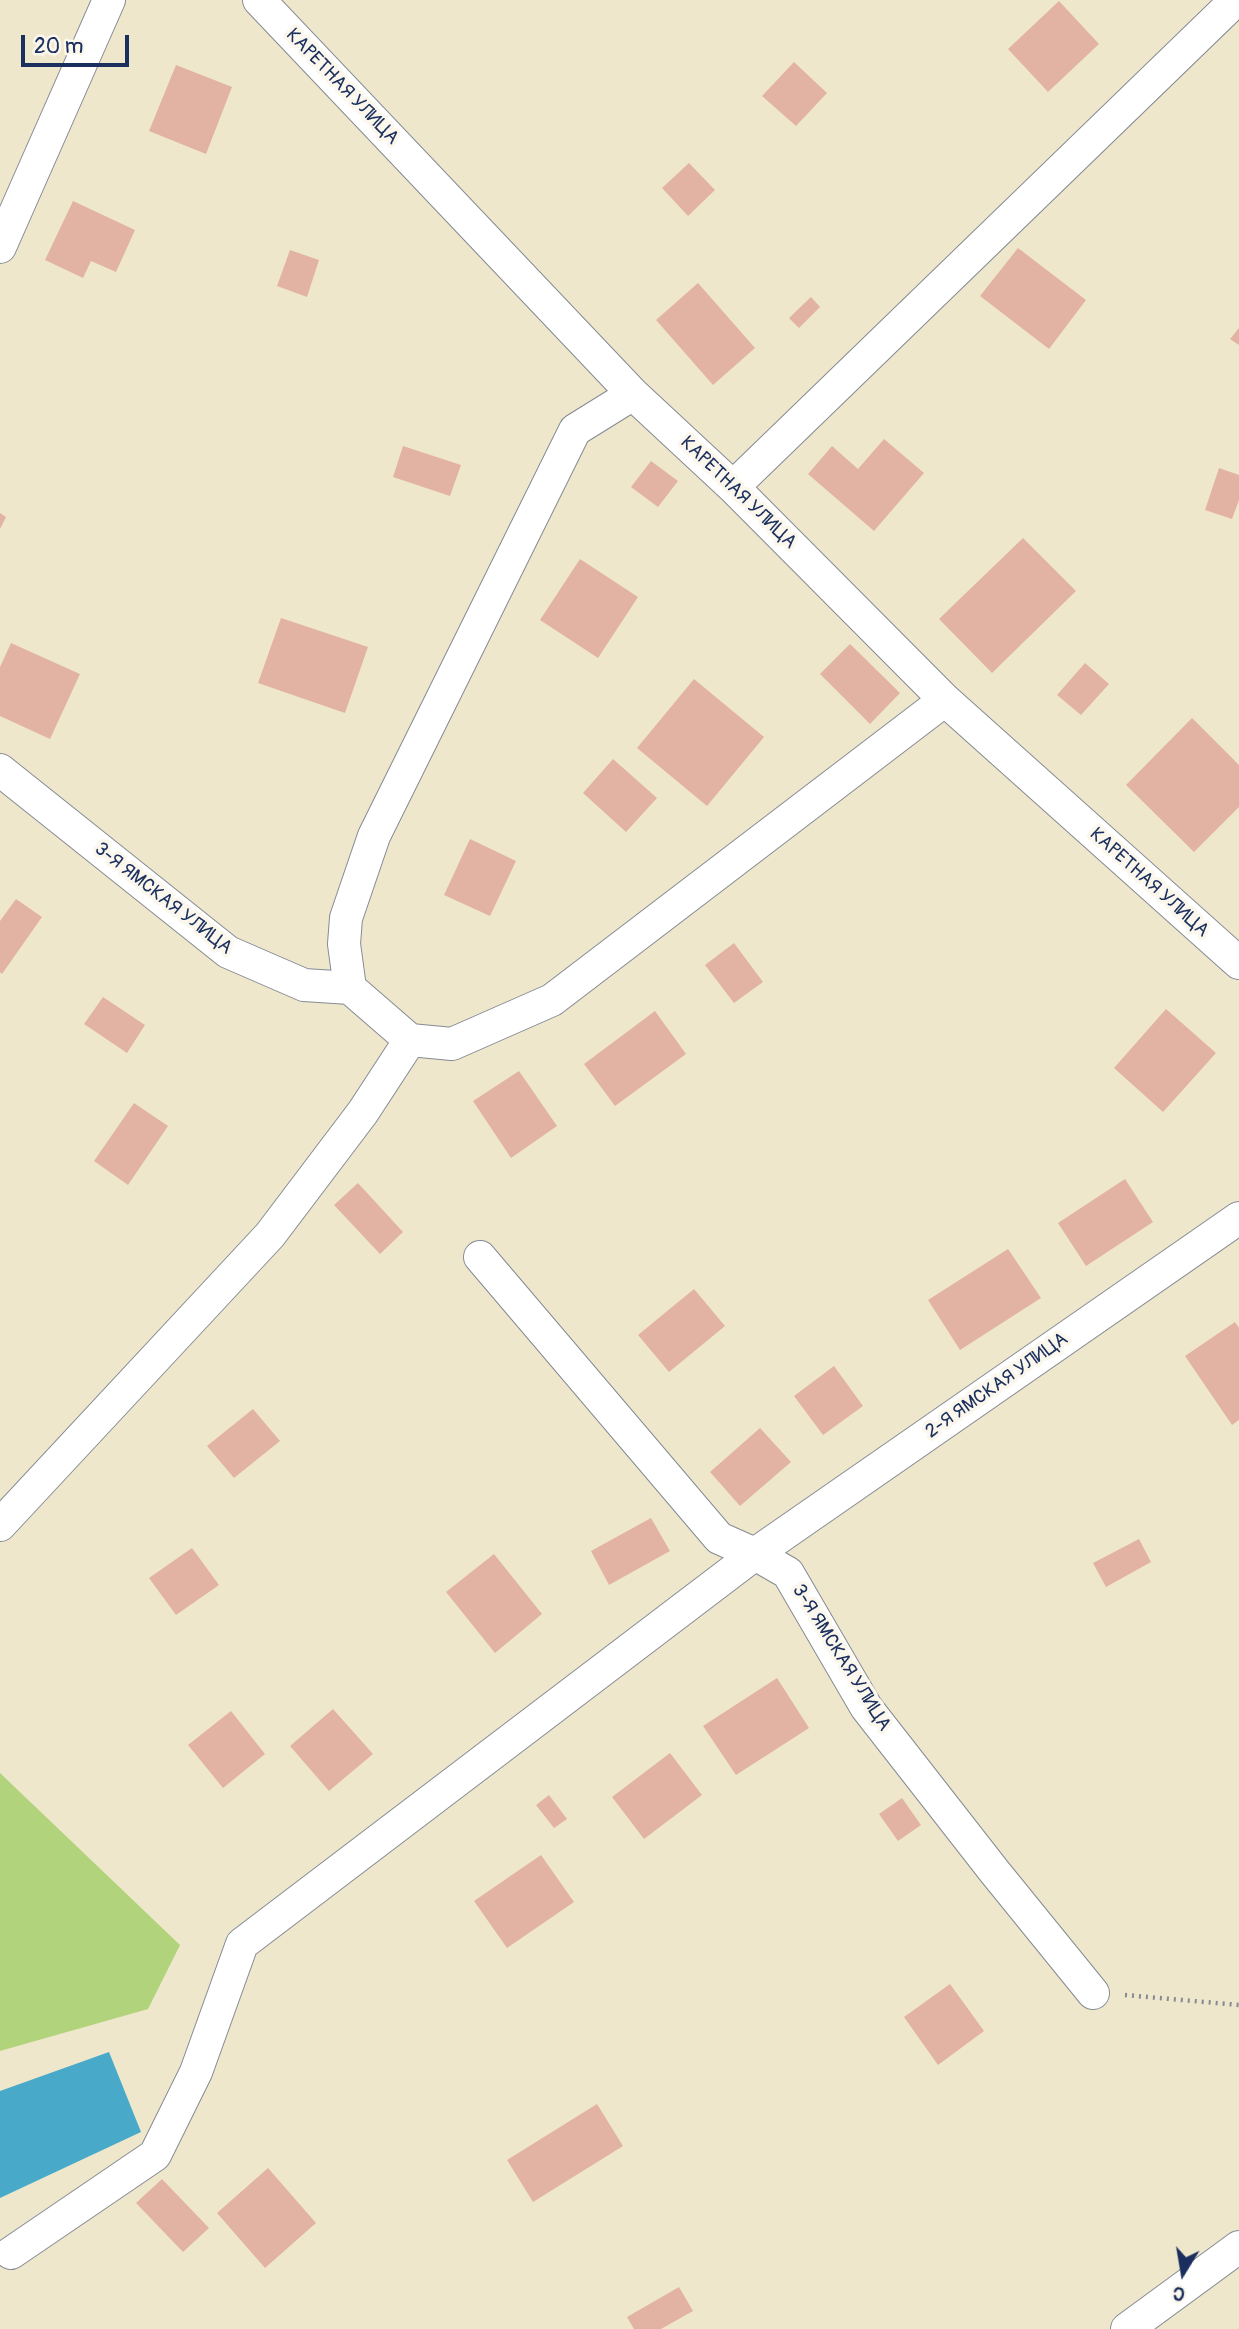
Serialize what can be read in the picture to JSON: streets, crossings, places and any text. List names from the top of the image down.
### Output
{
  "streets": {
    "street": ["КАРЕТНАЯ УЛИЦА", "3-Я ЯМСКАЯ УЛИЦА", "2-Я ЯМСКАЯ УЛИЦА"]
  },
  "crossings": [
    ["3-Я ЯМСКАЯ УЛИЦА", "2-Я ЯМСКАЯ УЛИЦА"]
  ],
  "scale_bar": "20 m",
  "north": "bottom"
}
